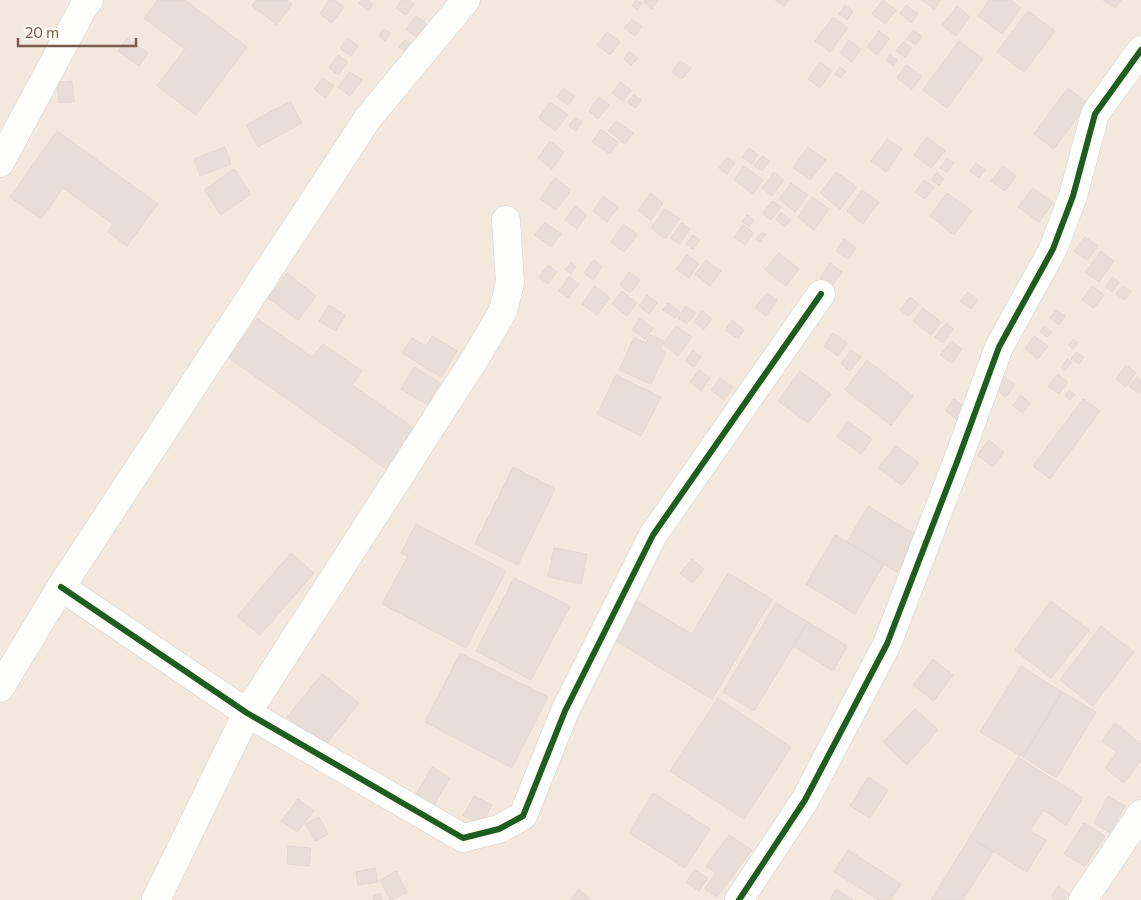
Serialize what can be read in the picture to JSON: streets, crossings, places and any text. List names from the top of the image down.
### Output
{
  "scale_bar": "20 m"
}
